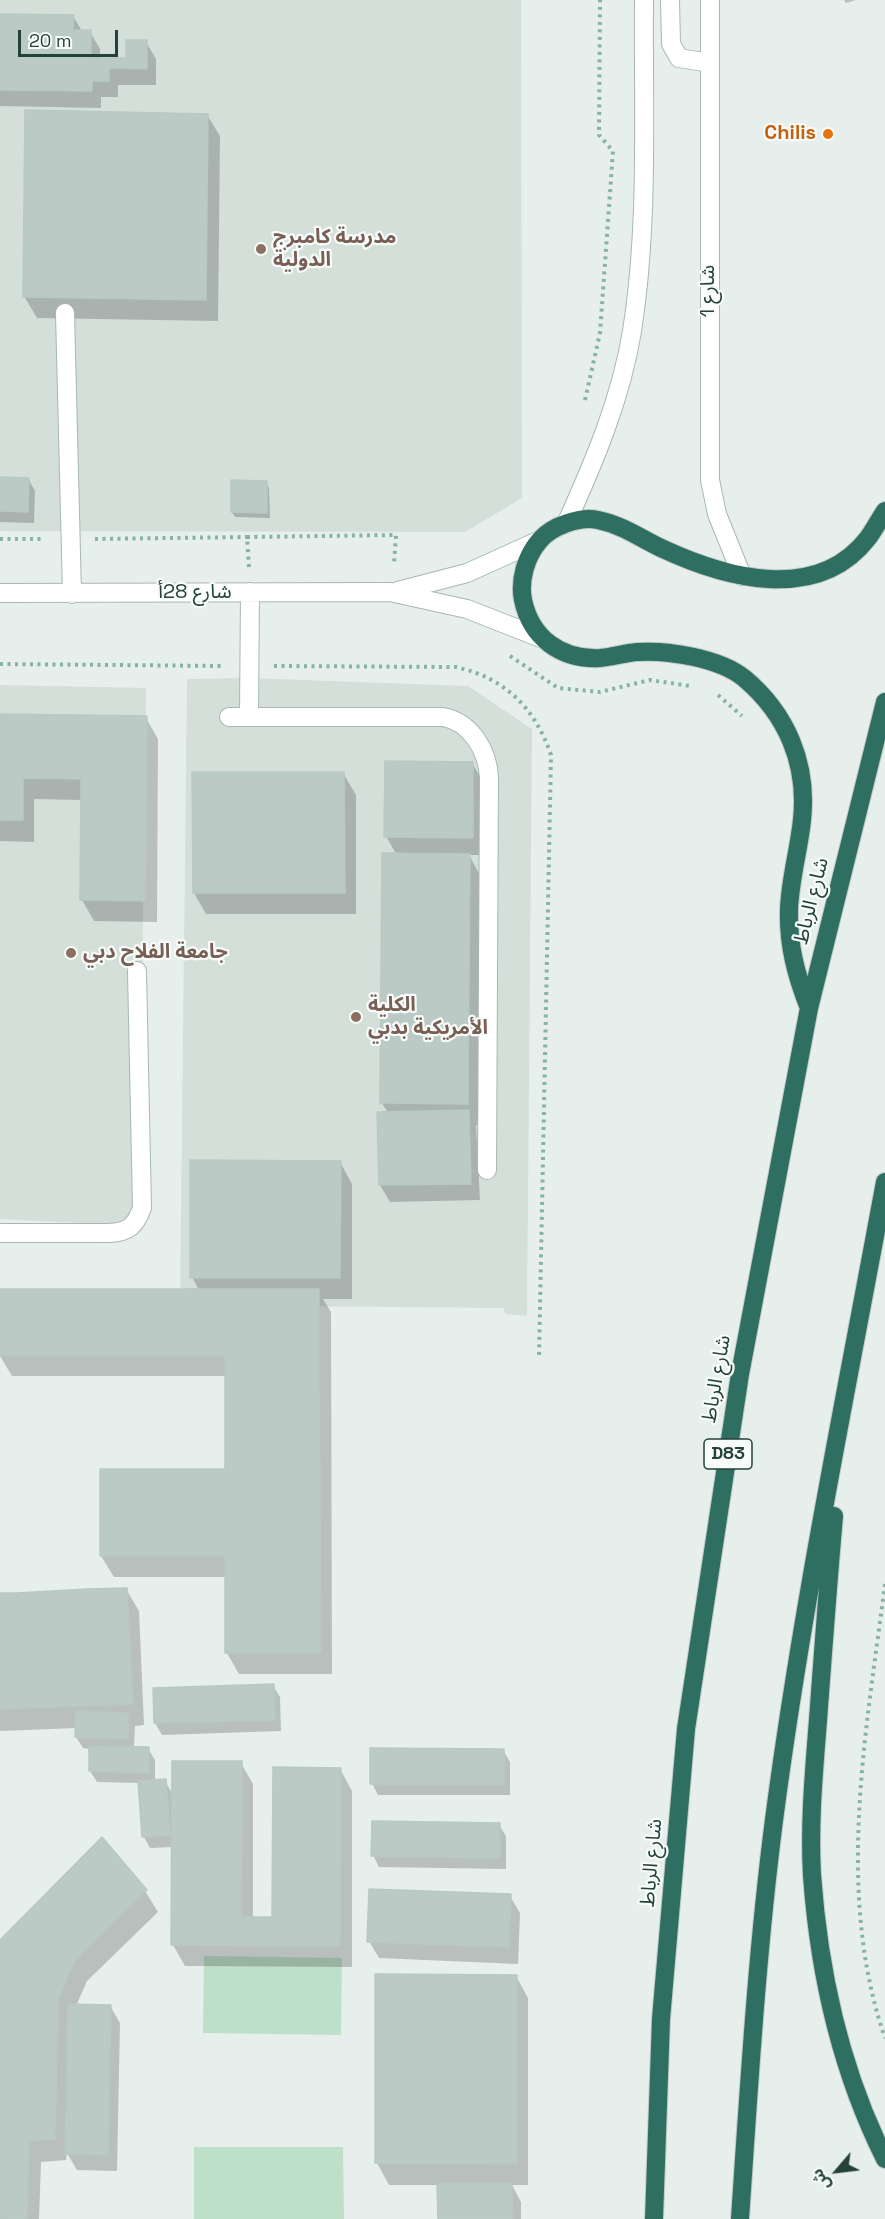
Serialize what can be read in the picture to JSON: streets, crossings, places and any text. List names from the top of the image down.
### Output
{
  "streets": {
    "highway": ["شارع الرباط", "D83"],
    "street": ["شارع 1", "شارع 28أ"]
  },
  "places": [
    "Chilis",
    "مدرسة كامبرج الدولية",
    "جامعة الفلاح دبي",
    "الكلية الأمريكية بدبي"
  ],
  "scale_bar": "20 m",
  "north": "bottom left"
}
